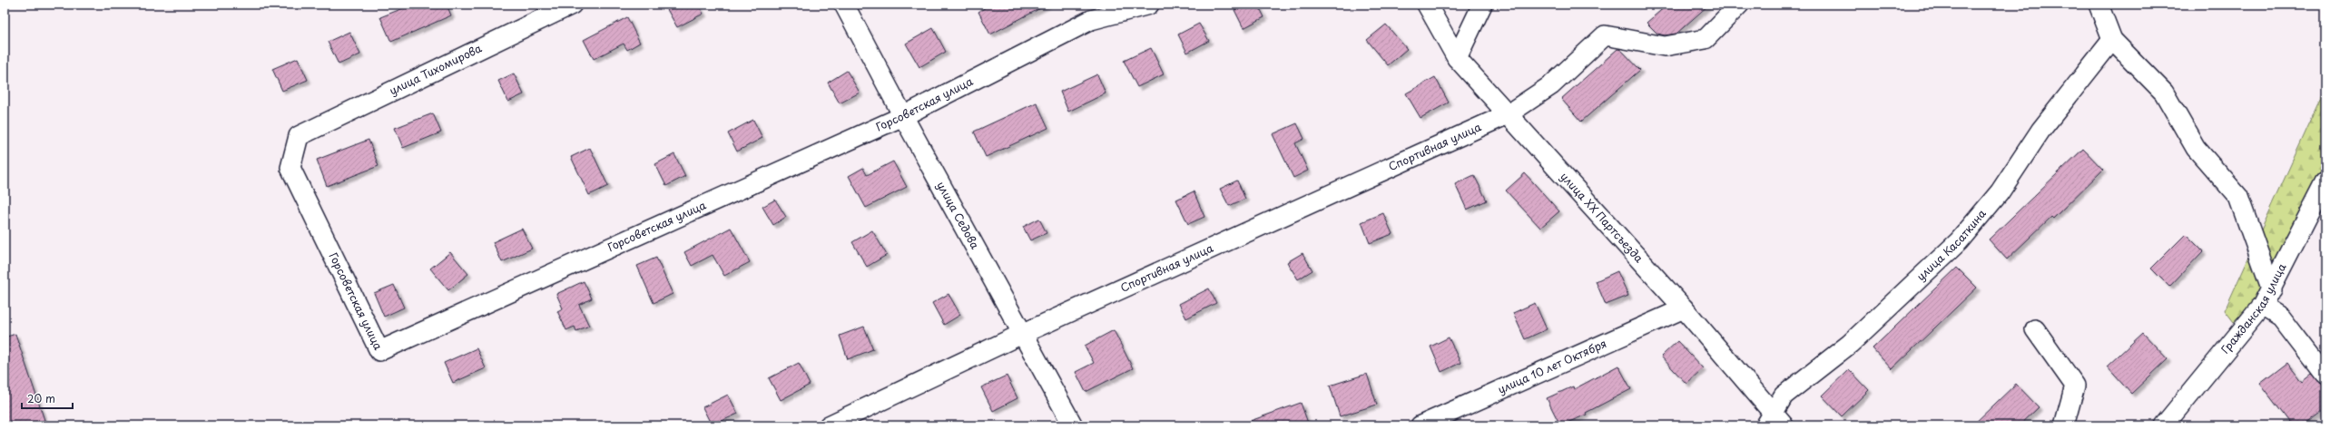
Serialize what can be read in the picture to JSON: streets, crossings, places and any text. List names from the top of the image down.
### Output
{
  "streets": {
    "street": [
      "улица Тихомирова",
      "Горсоветская улица",
      "Спортивная улица",
      "улица Седова",
      "улица XX Партсъезда",
      "улица Касаткина",
      "Гражданская улица",
      "улица 10 лет Октября"
    ]
  },
  "crossings": [
    ["улица Тихомирова", "Горсоветская улица"],
    ["Горсоветская улица", "улица Седова"],
    ["Спортивная улица", "улица Седова"],
    ["Спортивная улица", "улица XX Партсъезда"],
    ["улица XX Партсъезда", "улица Касаткина"],
    ["улица XX Партсъезда", "улица 10 лет Октября"]
  ],
  "scale_bar": "20 m"
}
